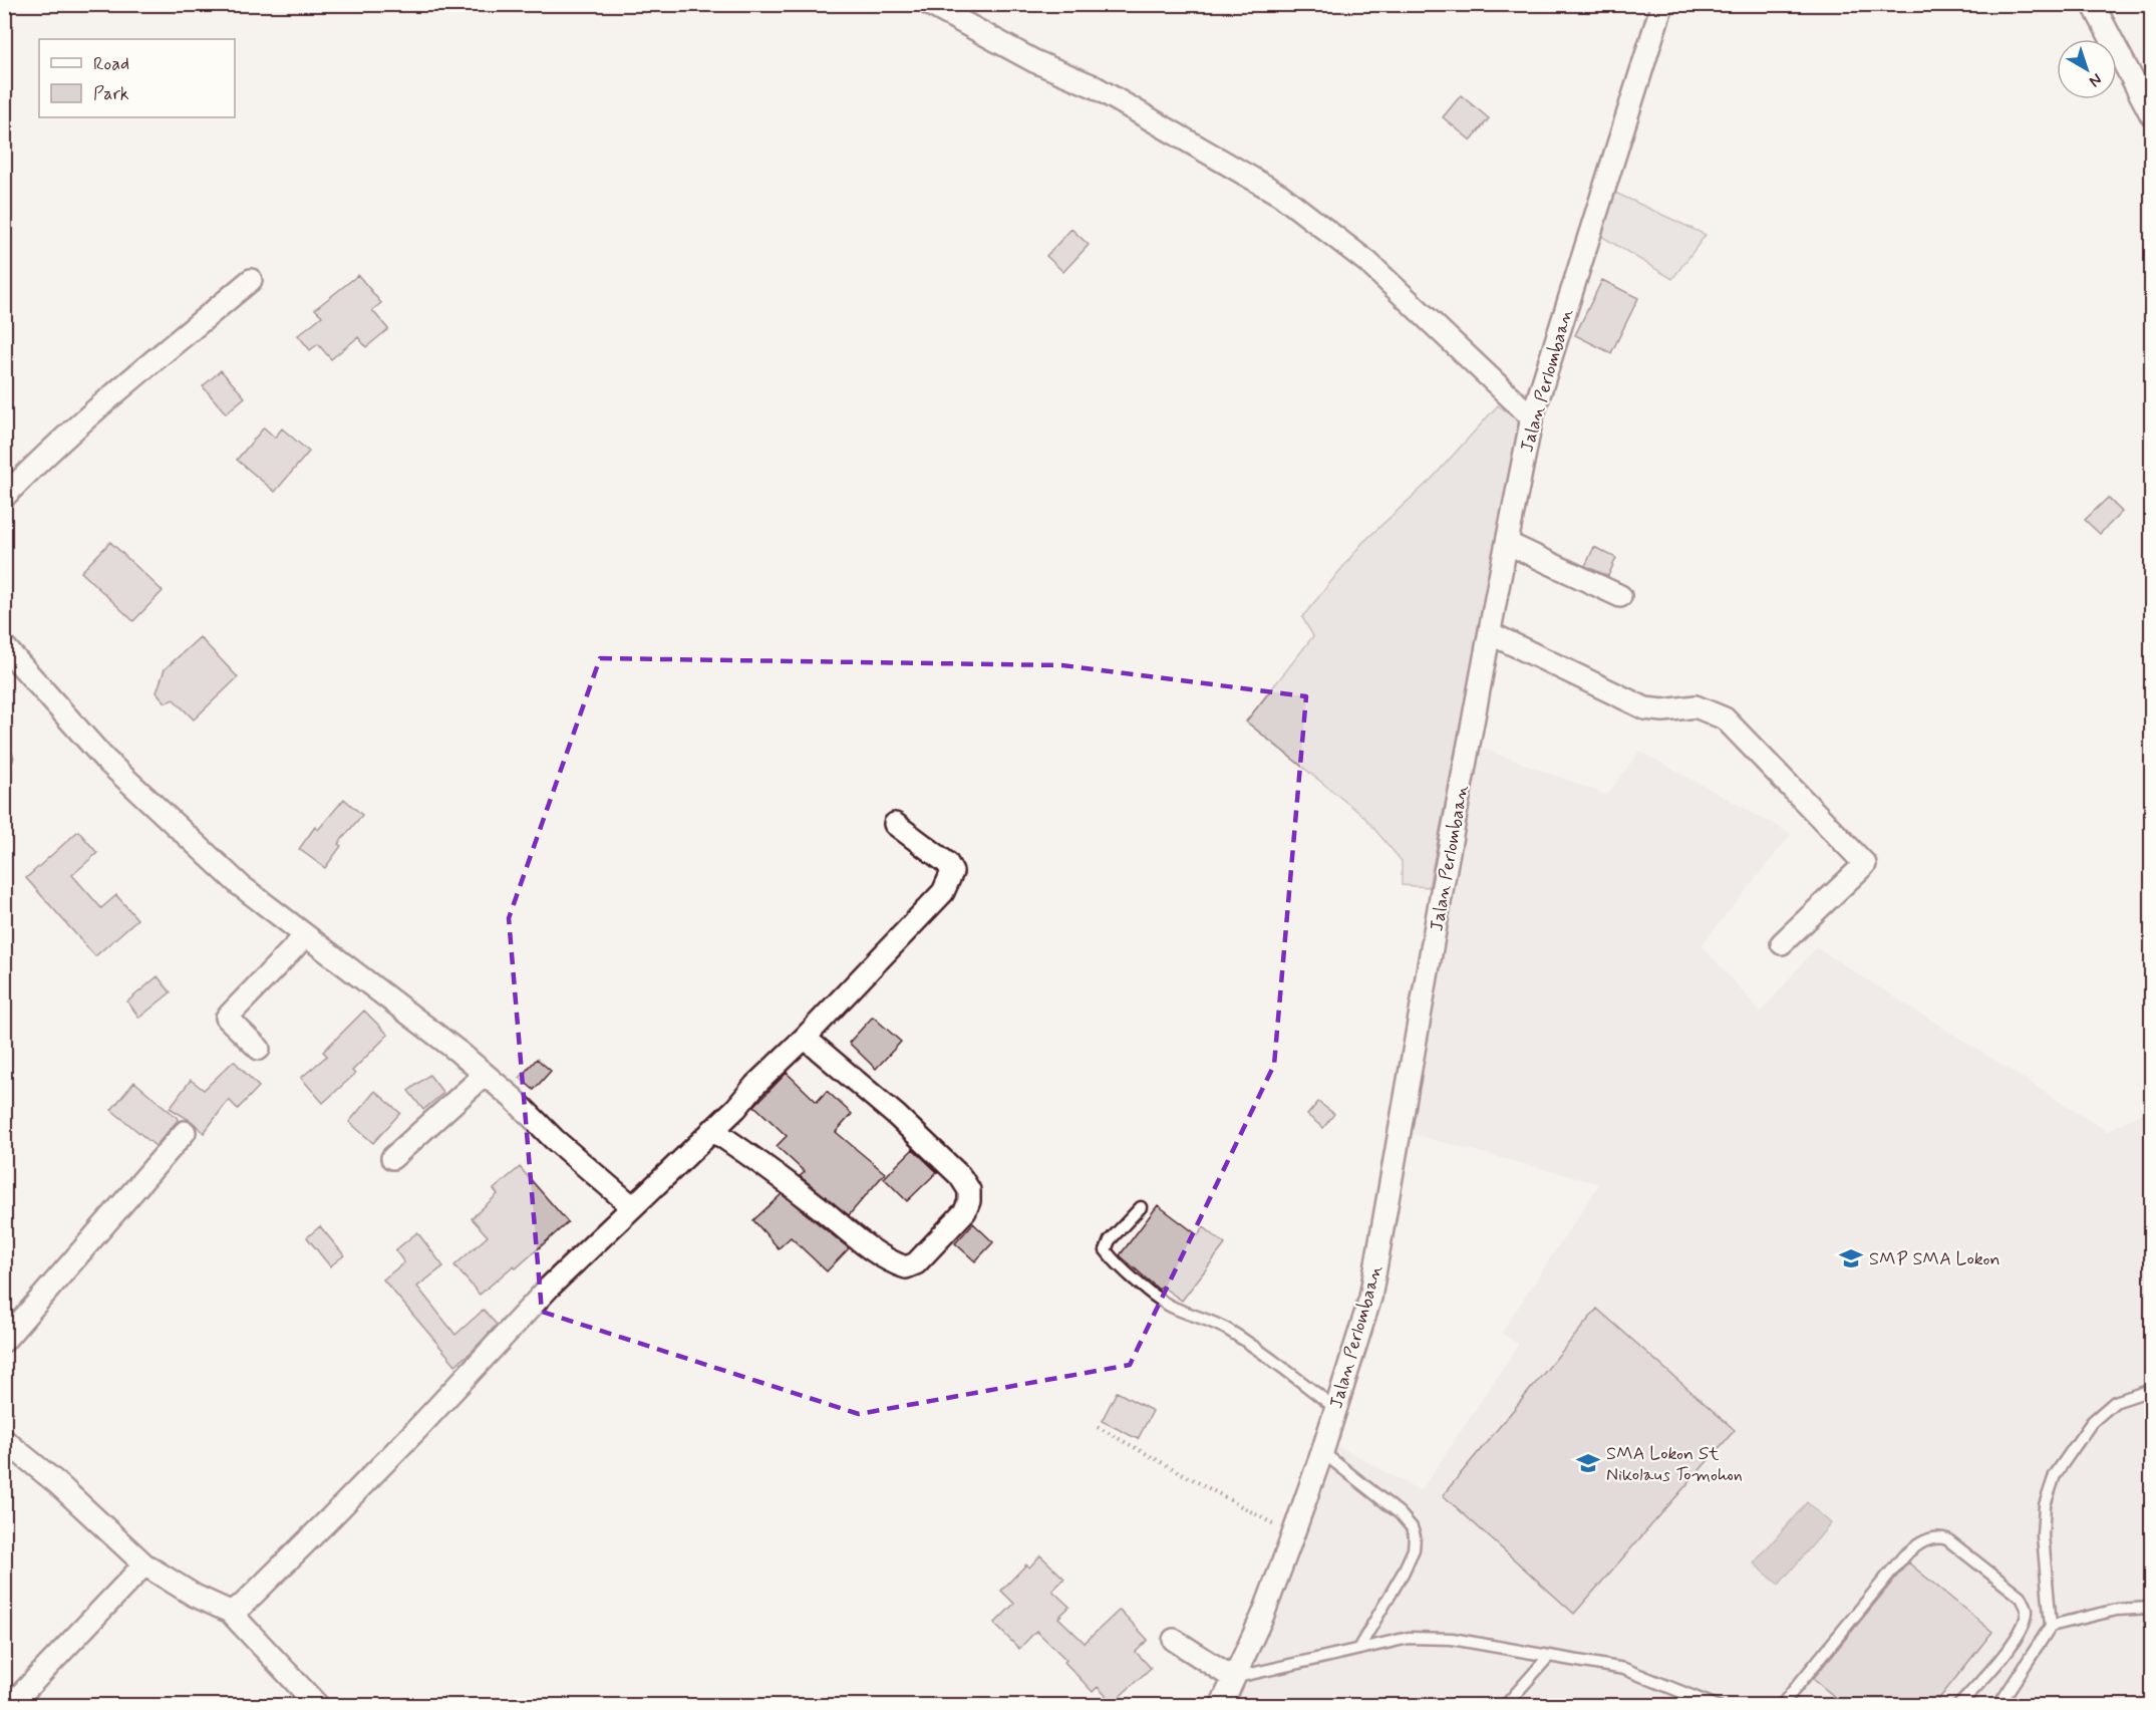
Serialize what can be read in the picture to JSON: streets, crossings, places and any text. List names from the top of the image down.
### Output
{
  "streets": {
    "street": ["Jalan Perlombaan"]
  },
  "places": {
    "school or university": ["SMP SMA Lokon", "SMA Lokon St Nikolaus Tomohon"]
  },
  "legend": ["Road", "Park"],
  "north": "bottom right"
}
